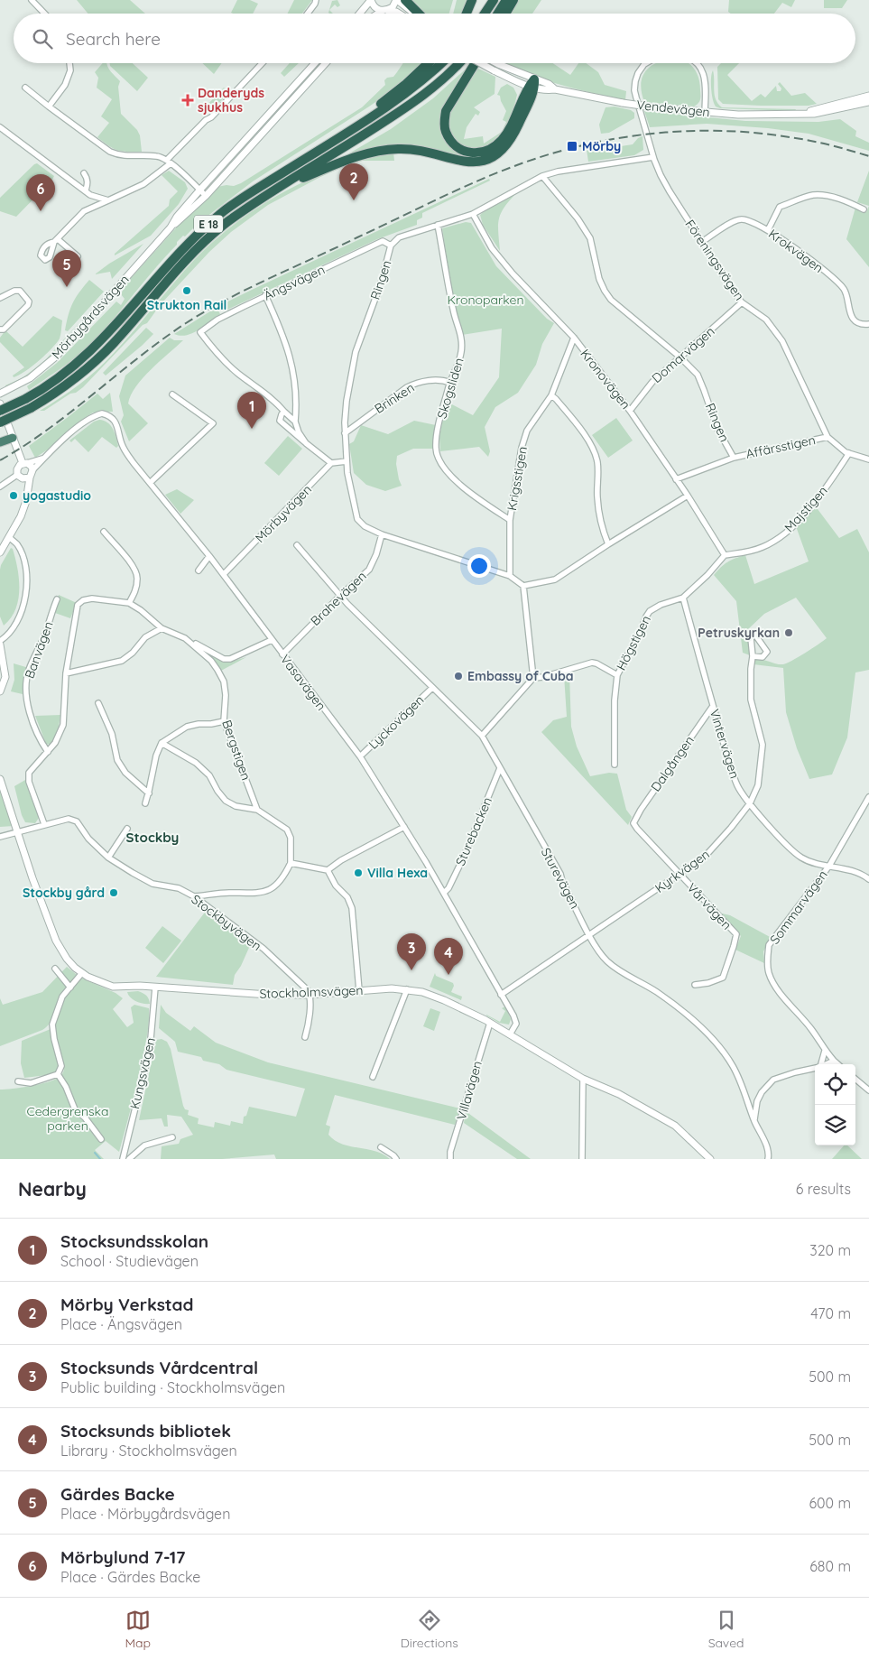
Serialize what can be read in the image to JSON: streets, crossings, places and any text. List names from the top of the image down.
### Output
{
  "streets": {
    "highway": ["E 18"],
    "street": [
      "Vendevägen",
      "Krokvägen",
      "Föreningsvägen",
      "Ringen",
      "Ängsvägen",
      "Mörbygårdsvägen",
      "Domarvägen",
      "Kronovägen",
      "Skogsliden",
      "Brinken",
      "Affärsstigen",
      "Krigsstigen",
      "Majstigen",
      "Mörbyvägen",
      "Brahevägen",
      "Högstigen",
      "Banvägen",
      "Vasavägen",
      "Lyckovägen",
      "Vintervägen",
      "Bergstigen",
      "Dalgången",
      "Sturebacken",
      "Kyrkvägen",
      "Sturevägen",
      "Vårvägen",
      "Sommarvägen",
      "Stockbyvägen",
      "Stockholmsvägen",
      "Kungsvägen",
      "Villavägen"
    ]
  },
  "crossings": [
    ["Krokvägen", "Föreningsvägen"],
    ["Föreningsvägen", "Domarvägen"],
    ["Föreningsvägen", "Affärsstigen"],
    ["Föreningsvägen", "Majstigen"],
    ["Ringen", "Ängsvägen"],
    ["Ringen", "Domarvägen"],
    ["Ringen", "Kronovägen"],
    ["Ringen", "Skogsliden"],
    ["Ringen", "Brinken"],
    ["Ringen", "Affärsstigen"],
    ["Ringen", "Krigsstigen"],
    ["Ringen", "Brahevägen"],
    ["Domarvägen", "Kronovägen"],
    ["Kronovägen", "Krigsstigen"],
    ["Kronovägen", "Majstigen"],
    ["Skogsliden", "Brinken"],
    ["Skogsliden", "Krigsstigen"],
    ["Mörbyvägen", "Vasavägen"],
    ["Brahevägen", "Vasavägen"],
    ["Brahevägen", "Sturevägen"],
    ["Högstigen", "Vintervägen"],
    ["Vasavägen", "Lyckovägen"],
    ["Vasavägen", "Sturebacken"],
    ["Vasavägen", "Kyrkvägen"],
    ["Vasavägen", "Stockholmsvägen"],
    ["Lyckovägen", "Sturevägen"],
    ["Vintervägen", "Dalgången"],
    ["Vintervägen", "Kyrkvägen"],
    ["Vintervägen", "Sommarvägen"],
    ["Dalgången", "Vårvägen"],
    ["Sturebacken", "Sturevägen"],
    ["Kyrkvägen", "Sturevägen"],
    ["Kyrkvägen", "Vårvägen"],
    ["Stockbyvägen", "Stockholmsvägen"],
    ["Stockholmsvägen", "Kungsvägen"],
    ["Stockholmsvägen", "Villavägen"]
  ],
  "districts": ["Stockby"],
  "parks": ["Kronoparken", "Cedergrenska parken"],
  "places": {
    "health": ["Danderyds sjukhus"],
    "transit": ["Mörby"],
    "other": [
      "Strukton Rail",
      "yogastudio",
      "Petruskyrkan",
      "Embassy of Cuba",
      "Villa Hexa",
      "Stockby gård"
    ]
  },
  "page": {
    "search": "Search here",
    "pins": [
      "2",
      "6",
      "5",
      "1",
      "3",
      "4"
    ],
    "heading": ["Nearby", "6 results"],
    "list": [
      {
        "mark": "1",
        "name": "Stocksundsskolan",
        "note": "School · Studievägen",
        "value": "320 m"
      },
      {
        "mark": "2",
        "name": "Mörby Verkstad",
        "note": "Place · Ängsvägen",
        "value": "470 m"
      },
      {
        "mark": "3",
        "name": "Stocksunds Vårdcentral",
        "note": "Public building · Stockholmsvägen",
        "value": "500 m"
      },
      {
        "mark": "4",
        "name": "Stocksunds bibliotek",
        "note": "Library · Stockholmsvägen",
        "value": "500 m"
      },
      {
        "mark": "5",
        "name": "Gärdes Backe",
        "note": "Place · Mörbygårdsvägen",
        "value": "600 m"
      },
      {
        "mark": "6",
        "name": "Mörbylund 7-17",
        "note": "Place · Gärdes Backe",
        "value": "680 m"
      }
    ],
    "nav": ["Map", "Directions", "Saved"]
  }
}
